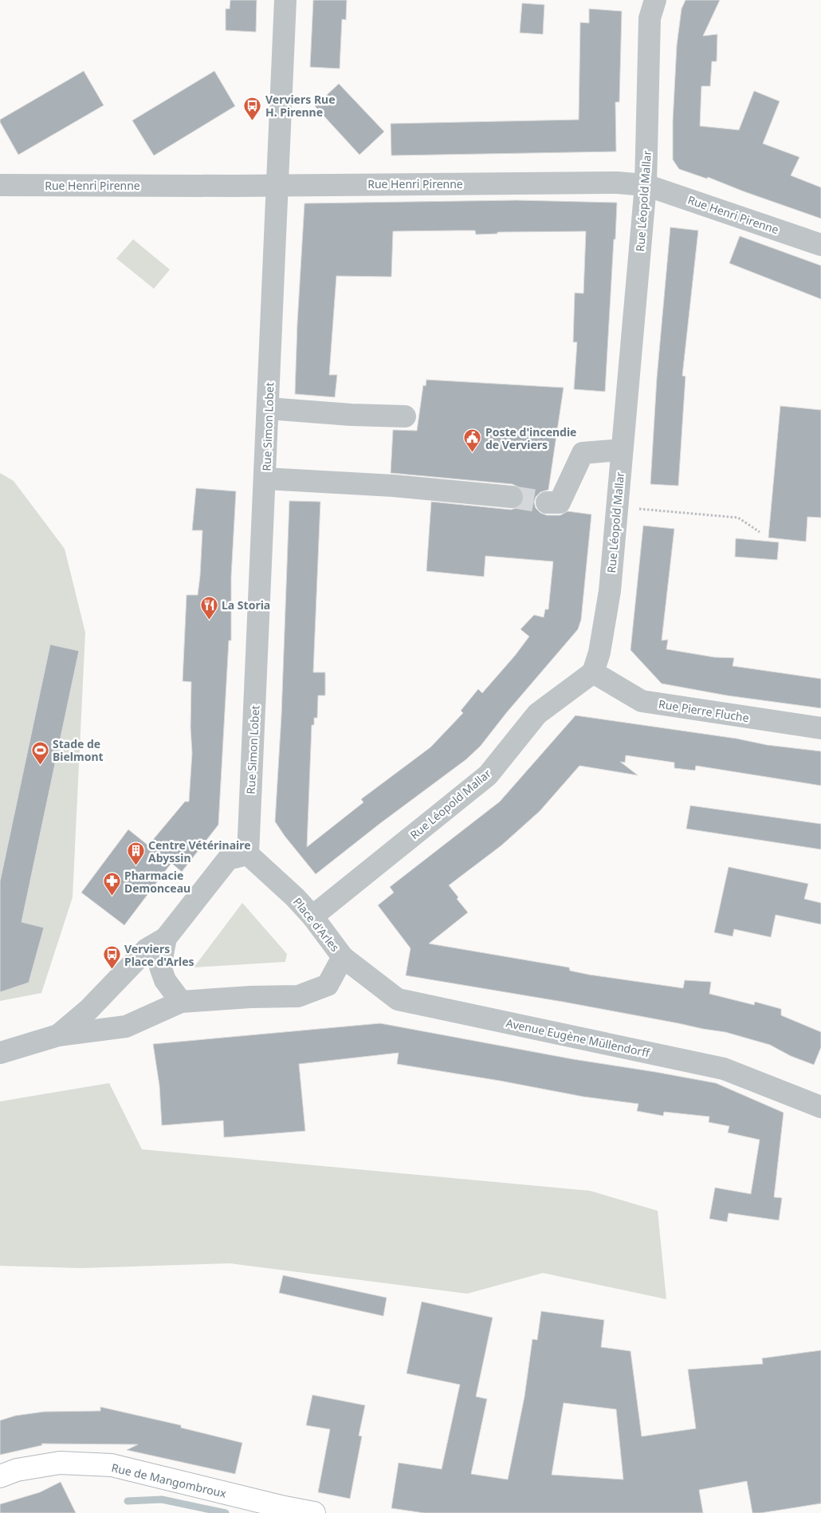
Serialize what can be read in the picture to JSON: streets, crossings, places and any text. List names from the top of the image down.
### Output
{
  "streets": {
    "main road": ["Rue de Mangombroux"],
    "street": [
      "Rue Henri Pirenne",
      "Rue Léopold Mallar",
      "Rue Simon Lobet",
      "Rue Pierre Fluche",
      "Place d'Arles",
      "Avenue Eugène Müllendorff"
    ]
  },
  "crossings": [
    ["Rue Henri Pirenne", "Rue Léopold Mallar"],
    ["Rue Henri Pirenne", "Rue Simon Lobet"],
    ["Rue Léopold Mallar", "Rue Pierre Fluche"],
    ["Rue Léopold Mallar", "Place d'Arles"],
    ["Rue Simon Lobet", "Place d'Arles"],
    ["Place d'Arles", "Avenue Eugène Müllendorff"]
  ],
  "places": {
    "bus stop": ["Verviers Rue H. Pirenne", "Verviers Place d'Arles"],
    "public building": ["Poste d'incendie de Verviers"],
    "restaurant": ["La Storia"],
    "sports": ["Stade de Bielmont"],
    "building": ["Centre Vétérinaire Abyssin"],
    "pharmacy": ["Pharmacie Demonceau"]
  }
}
